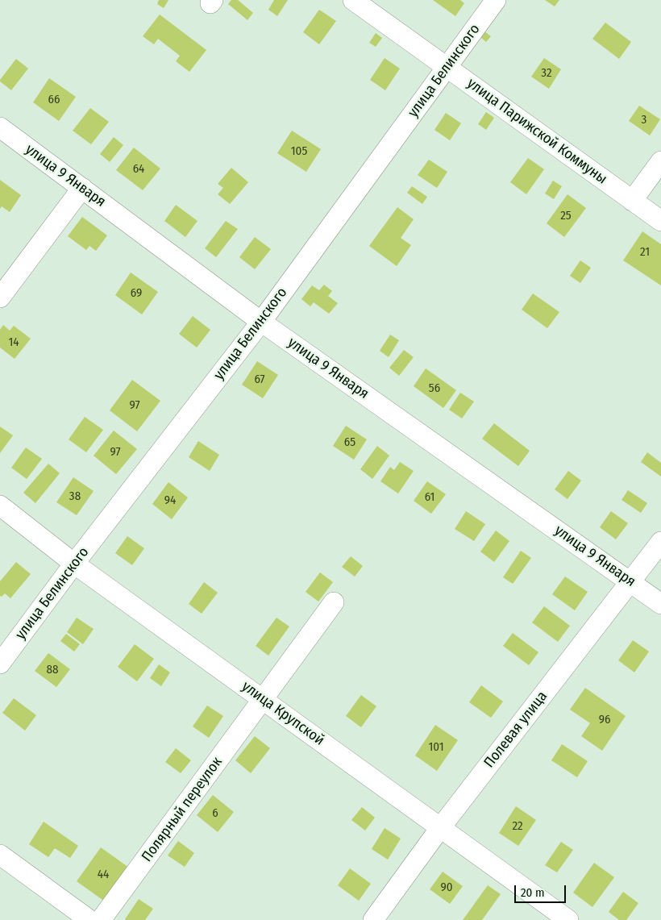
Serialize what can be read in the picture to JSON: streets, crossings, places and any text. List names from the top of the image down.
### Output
{
  "streets": {
    "street": [
      "улица Белинского",
      "улица Парижской Коммуны",
      "улица 9 Января",
      "улица Крупской",
      "Полевая улица",
      "Полярный переулок"
    ]
  },
  "crossings": [
    ["улица Белинского", "улица Парижской Коммуны"],
    ["улица Белинского", "улица 9 Января"],
    ["улица Белинского", "улица Крупской"],
    ["улица 9 Января", "Полевая улица"],
    ["улица Крупской", "Полевая улица"],
    ["улица Крупской", "Полярный переулок"]
  ],
  "house_numbers": [
    "32",
    "66",
    "3",
    "105",
    "64",
    "25",
    "21",
    "69",
    "14",
    "67",
    "56",
    "97",
    "65",
    "97",
    "38",
    "61",
    "94",
    "88",
    "96",
    "101",
    "6",
    "22",
    "44",
    "90"
  ],
  "scale_bar": "20 m"
}
